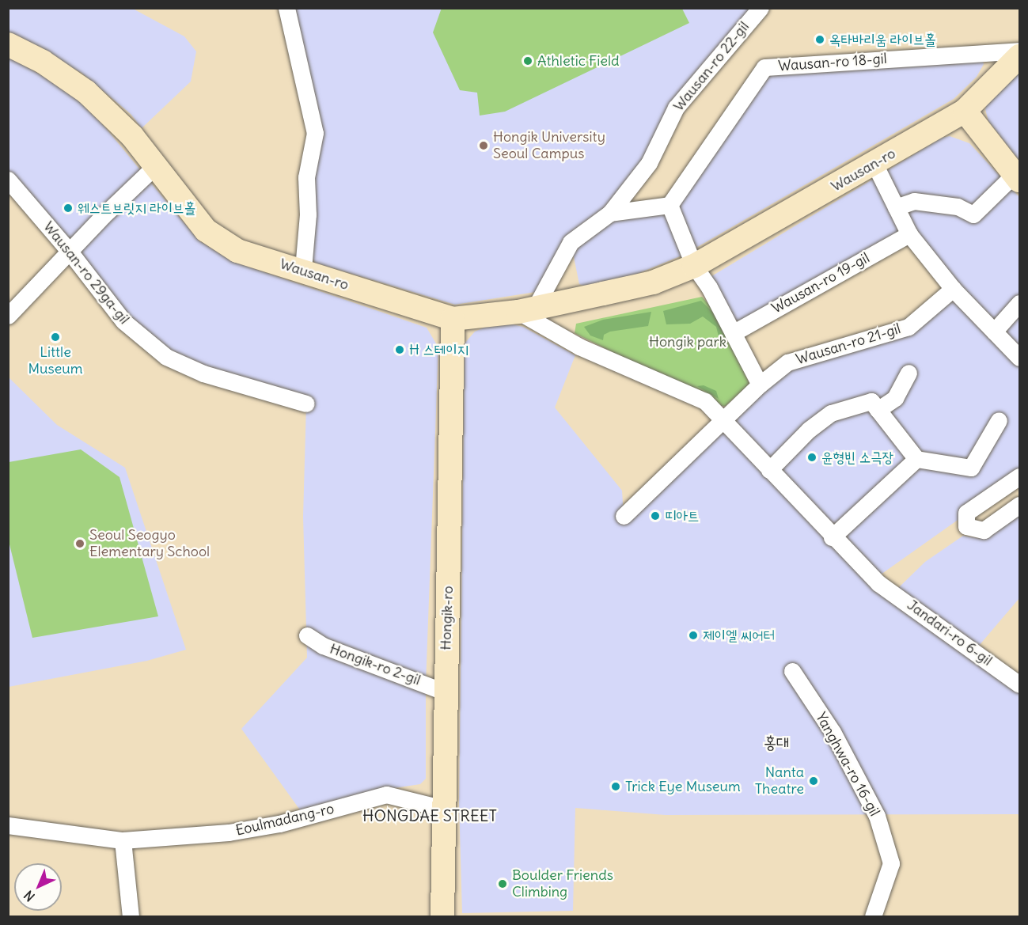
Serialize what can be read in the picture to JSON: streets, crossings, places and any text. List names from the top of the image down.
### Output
{
  "streets": {
    "street": [
      "Wausan-ro 18-gil",
      "Wausan-ro 22-gil",
      "Wausan-ro",
      "Wausan-ro 29ga-gil",
      "Wausan-ro 19-gil",
      "Wausan-ro 21-gil",
      "Hongik-ro",
      "Jandari-ro 6-gil",
      "Hongik-ro 2-gil",
      "Yanghwa-ro 16-gil",
      "Eoulmadang-ro"
    ]
  },
  "crossings": [
    ["Wausan-ro 22-gil", "Wausan-ro"],
    ["Wausan-ro", "Hongik-ro"],
    ["Hongik-ro", "Hongik-ro 2-gil"],
    ["Hongik-ro", "Eoulmadang-ro"]
  ],
  "districts": ["홍대", "HONGDAE STREET"],
  "parks": ["Hongik park"],
  "places": [
    "옥타바리움 라이브홀",
    "Athletic Field",
    "Hongik University Seoul Campus",
    "웨스트브릿지 라이브홀",
    "Little Museum",
    "H 스테이지",
    "윤형빈 소극장",
    "띠아트",
    "Seoul Seogyo Elementary School",
    "제이엘 씨어터",
    "Nanta Theatre",
    "Trick Eye Museum",
    "Boulder Friends Climbing"
  ],
  "north": "bottom left"
}
